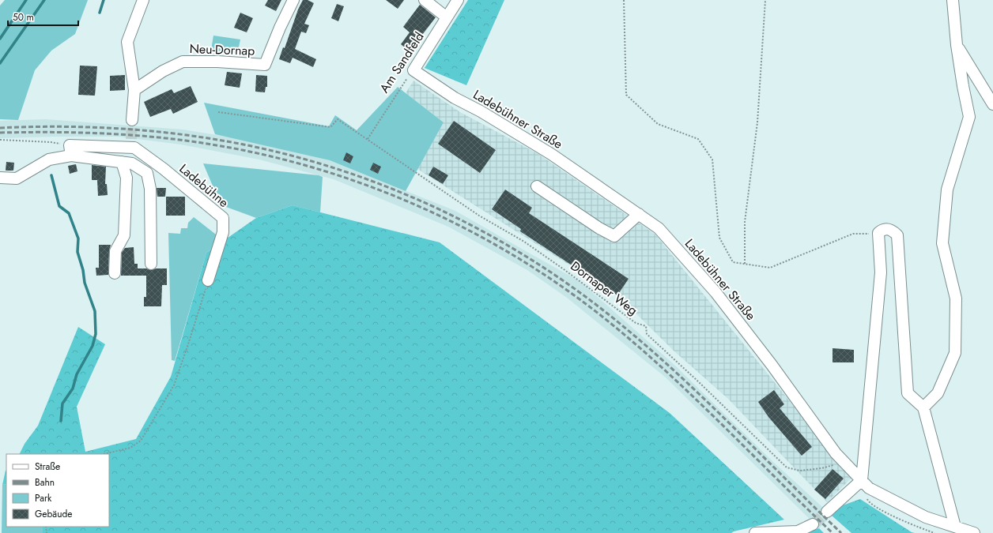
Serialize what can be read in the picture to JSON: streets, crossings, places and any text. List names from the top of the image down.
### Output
{
  "streets": {
    "street": [
      "Neu-Dornap",
      "Am Sandfeld",
      "Ladebühner Straße",
      "Ladebühne"
    ],
    "path": ["Dornaper Weg"]
  },
  "crossings": [
    ["Am Sandfeld", "Ladebühner Straße"],
    ["Am Sandfeld", "Dornaper Weg"],
    ["Ladebühner Straße", "Dornaper Weg"]
  ],
  "legend": [
    "Straße",
    "Bahn",
    "Park",
    "Gebäude"
  ],
  "scale_bar": "50 m"
}
